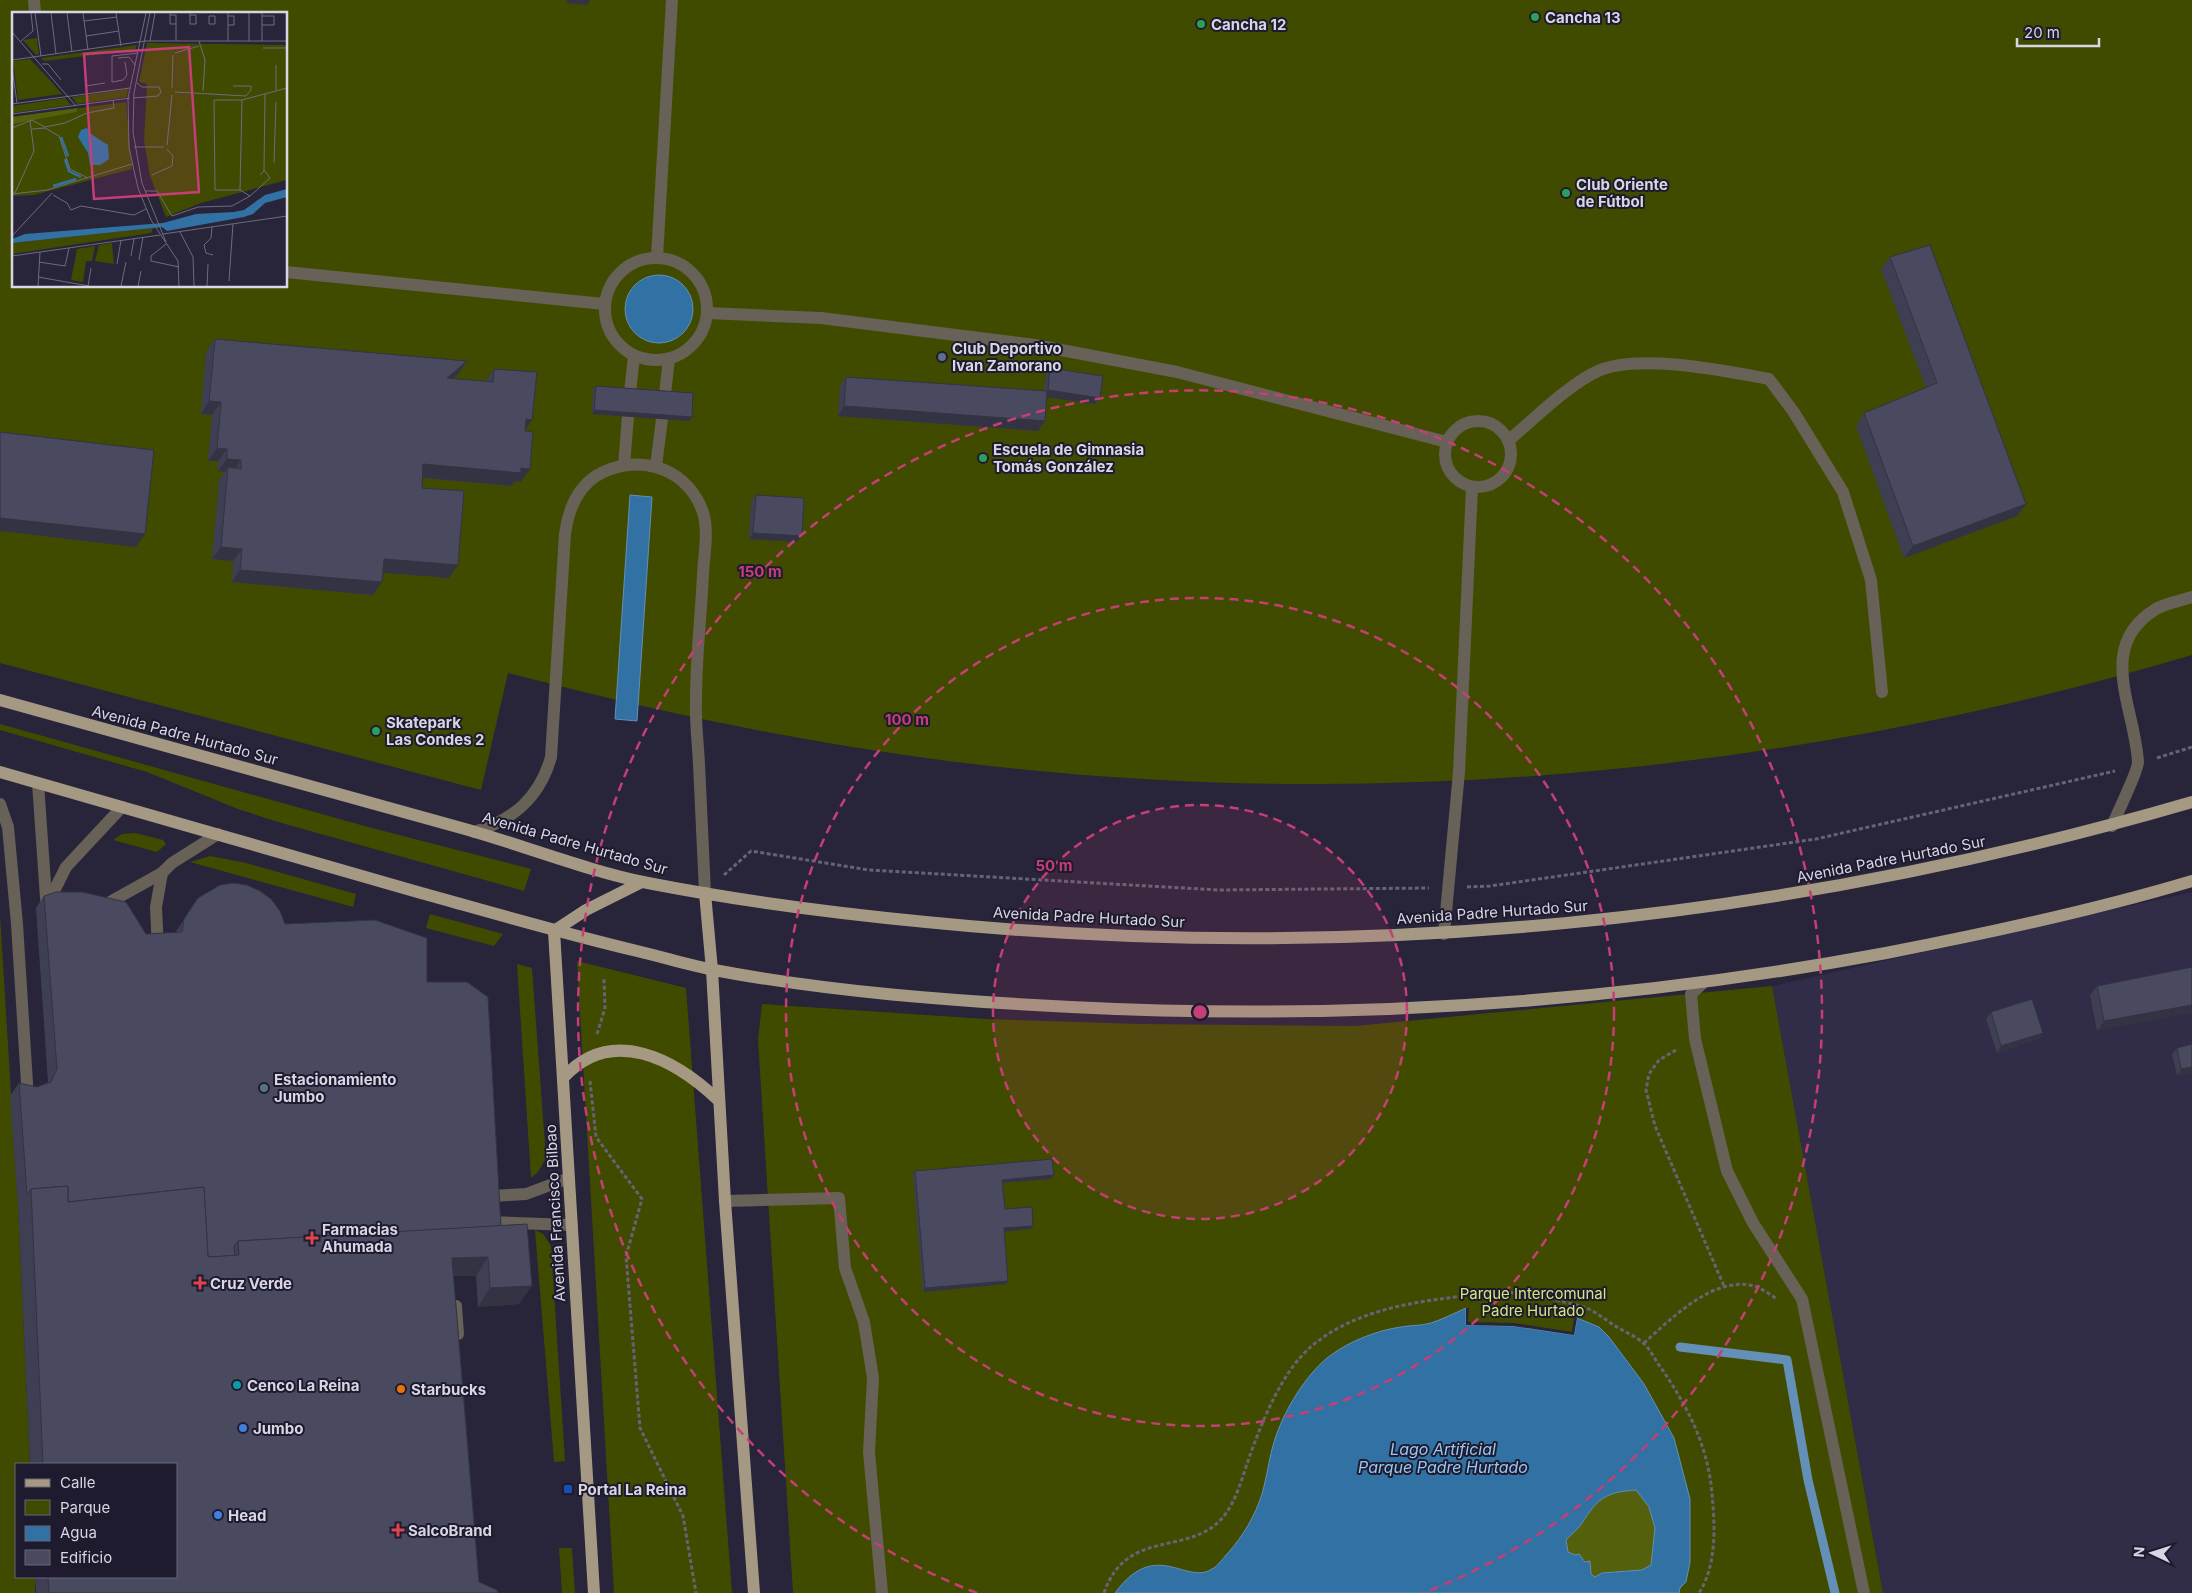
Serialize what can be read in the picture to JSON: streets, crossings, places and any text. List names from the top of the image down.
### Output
{
  "streets": {
    "main road": ["Avenida Padre Hurtado Sur", "Avenida Francisco Bilbao"]
  },
  "water": ["Lago Artificial Parque Padre Hurtado"],
  "parks": ["Parque Intercomunal Padre Hurtado"],
  "places": {
    "other": [
      "Cancha 13",
      "Cancha 12",
      "Club Oriente de Fútbol",
      "Club Deportivo Ivan Zamorano",
      "Escuela de Gimnasia Tomás González",
      "Skatepark Las Condes 2",
      "Estacionamiento Jumbo",
      "Cenco La Reina",
      "Starbucks",
      "Jumbo",
      "Head"
    ],
    "health": ["Farmacias Ahumada", "Cruz Verde", "SalcoBrand"],
    "transit": ["Portal La Reina"]
  },
  "legend": [
    "Calle",
    "Parque",
    "Agua",
    "Edificio"
  ],
  "scale_bar": "20 m",
  "north": "left",
  "rings": ["150 m", "100 m", "50 m"]
}
